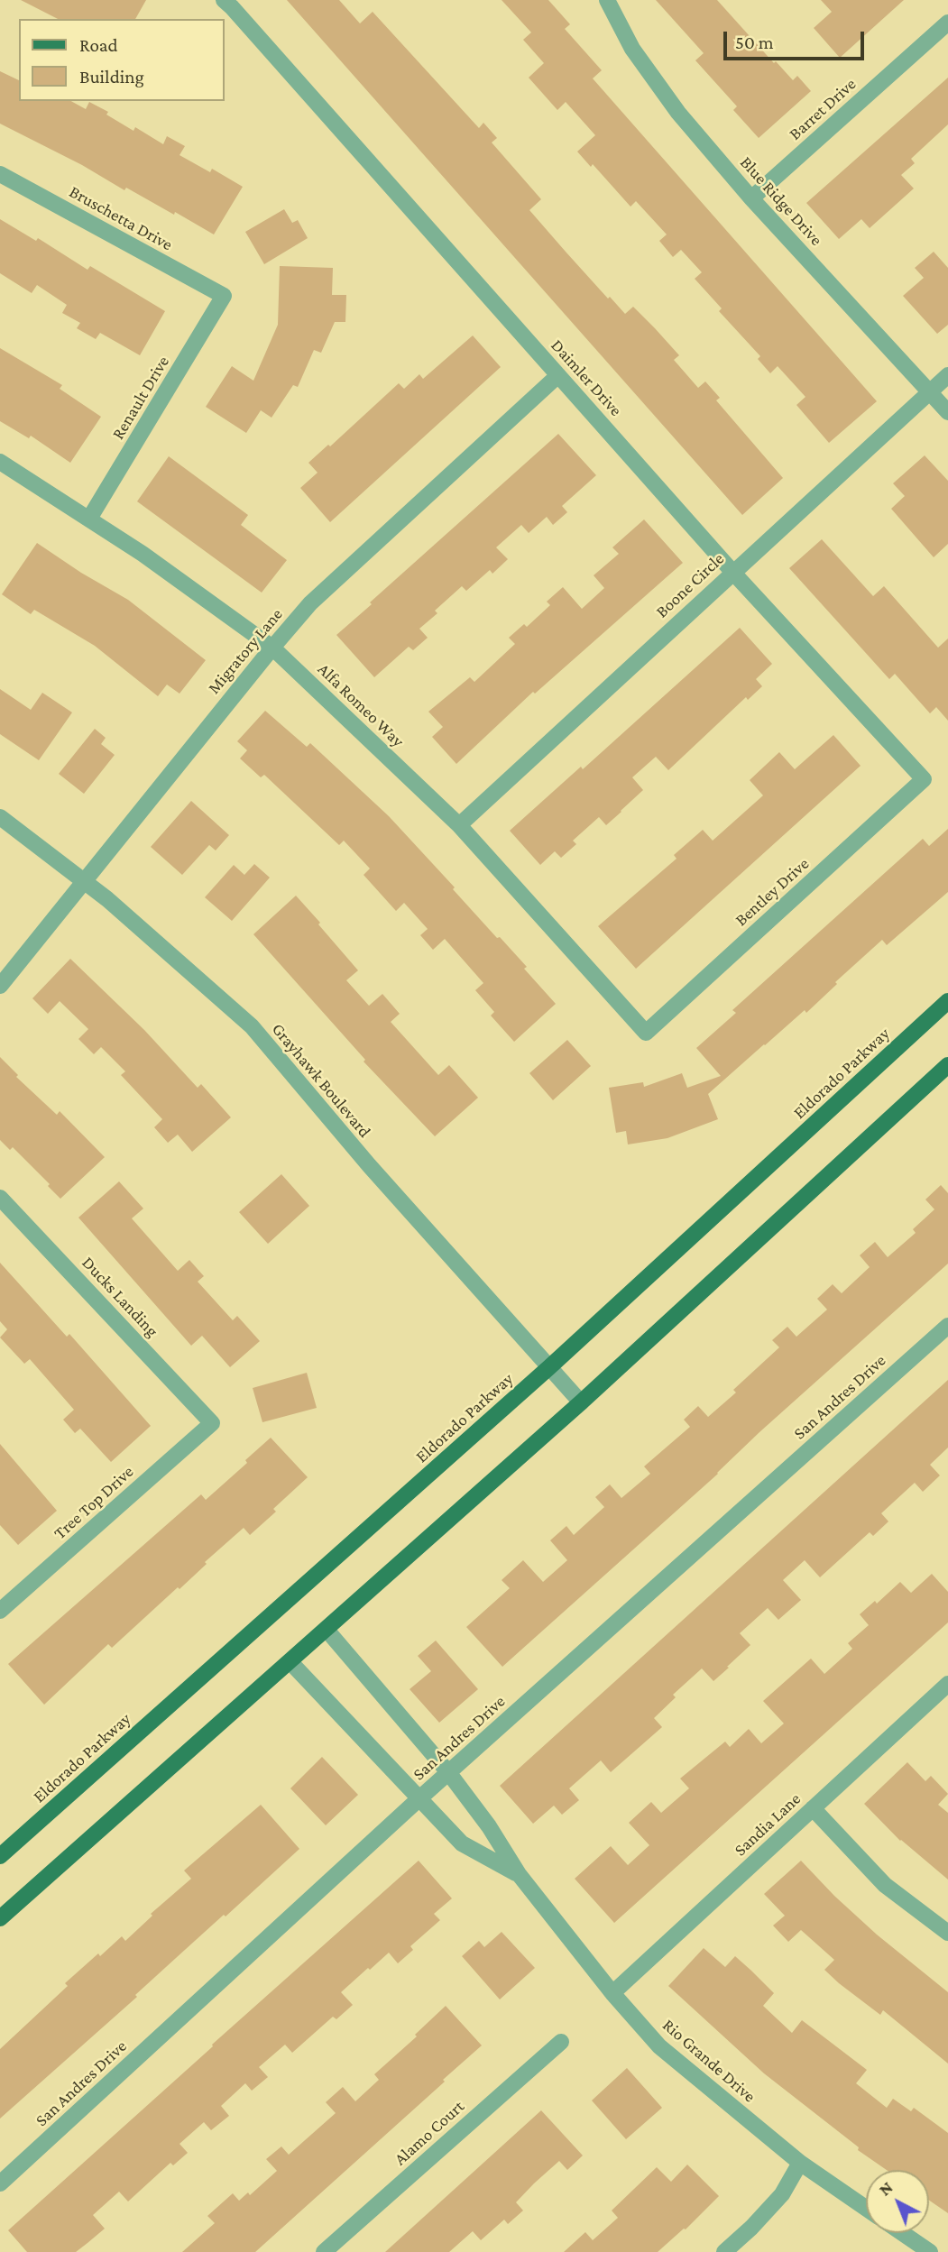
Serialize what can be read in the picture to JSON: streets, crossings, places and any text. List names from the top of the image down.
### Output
{
  "streets": {
    "main road": ["Eldorado Parkway"],
    "street": [
      "Barret Drive",
      "Blue Ridge Drive",
      "Bruschetta Drive",
      "Daimler Drive",
      "Renault Drive",
      "Boone Circle",
      "Migratory Lane",
      "Alfa Romeo Way",
      "Bentley Drive",
      "Grayhawk Boulevard",
      "Ducks Landing",
      "San Andres Drive",
      "Tree Top Drive",
      "Sandia Lane",
      "Rio Grande Drive",
      "Alamo Court"
    ]
  },
  "crossings": [
    ["Barret Drive", "Blue Ridge Drive"],
    ["Blue Ridge Drive", "Boone Circle"],
    ["Bruschetta Drive", "Renault Drive"],
    ["Daimler Drive", "Boone Circle"],
    ["Daimler Drive", "Migratory Lane"],
    ["Daimler Drive", "Bentley Drive"],
    ["Renault Drive", "Alfa Romeo Way"],
    ["Boone Circle", "Alfa Romeo Way"],
    ["Migratory Lane", "Alfa Romeo Way"],
    ["Migratory Lane", "Grayhawk Boulevard"],
    ["Alfa Romeo Way", "Bentley Drive"],
    ["Eldorado Parkway", "Grayhawk Boulevard"],
    ["Ducks Landing", "Tree Top Drive"],
    ["San Andres Drive", "Rio Grande Drive"],
    ["Sandia Lane", "Rio Grande Drive"]
  ],
  "legend": ["Road", "Building"],
  "scale_bar": "50 m",
  "north": "top left"
}
